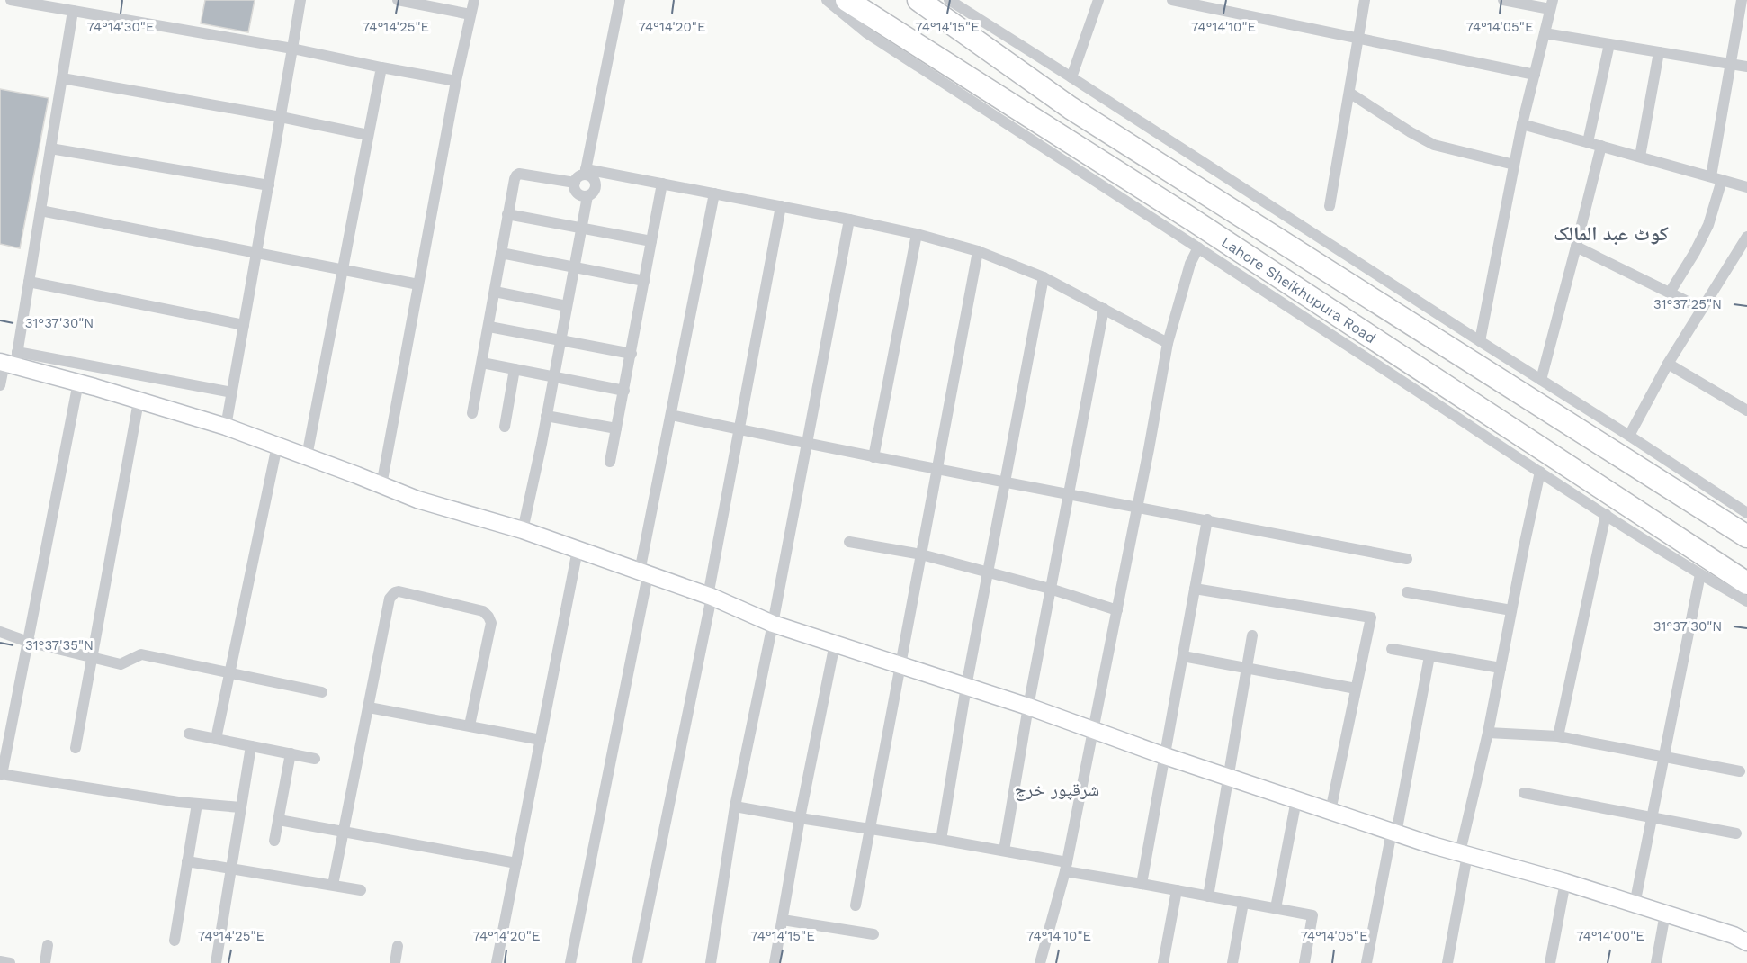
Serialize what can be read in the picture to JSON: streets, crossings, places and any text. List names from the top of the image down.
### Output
{
  "streets": {
    "highway": ["Lahore Sheikhupura Road"]
  },
  "districts": ["کوٹ عبد المالک", "شرقپور خرچ"],
  "coordinates": [
    "74°14'30\"E",
    "74°14'25\"E",
    "74°14'20\"E",
    "74°14'15\"E",
    "74°14'10\"E",
    "74°14'05\"E",
    "31°37'25\"N",
    "31°37'30\"N",
    "31°37'35\"N",
    "74°14'00\"E"
  ]
}
